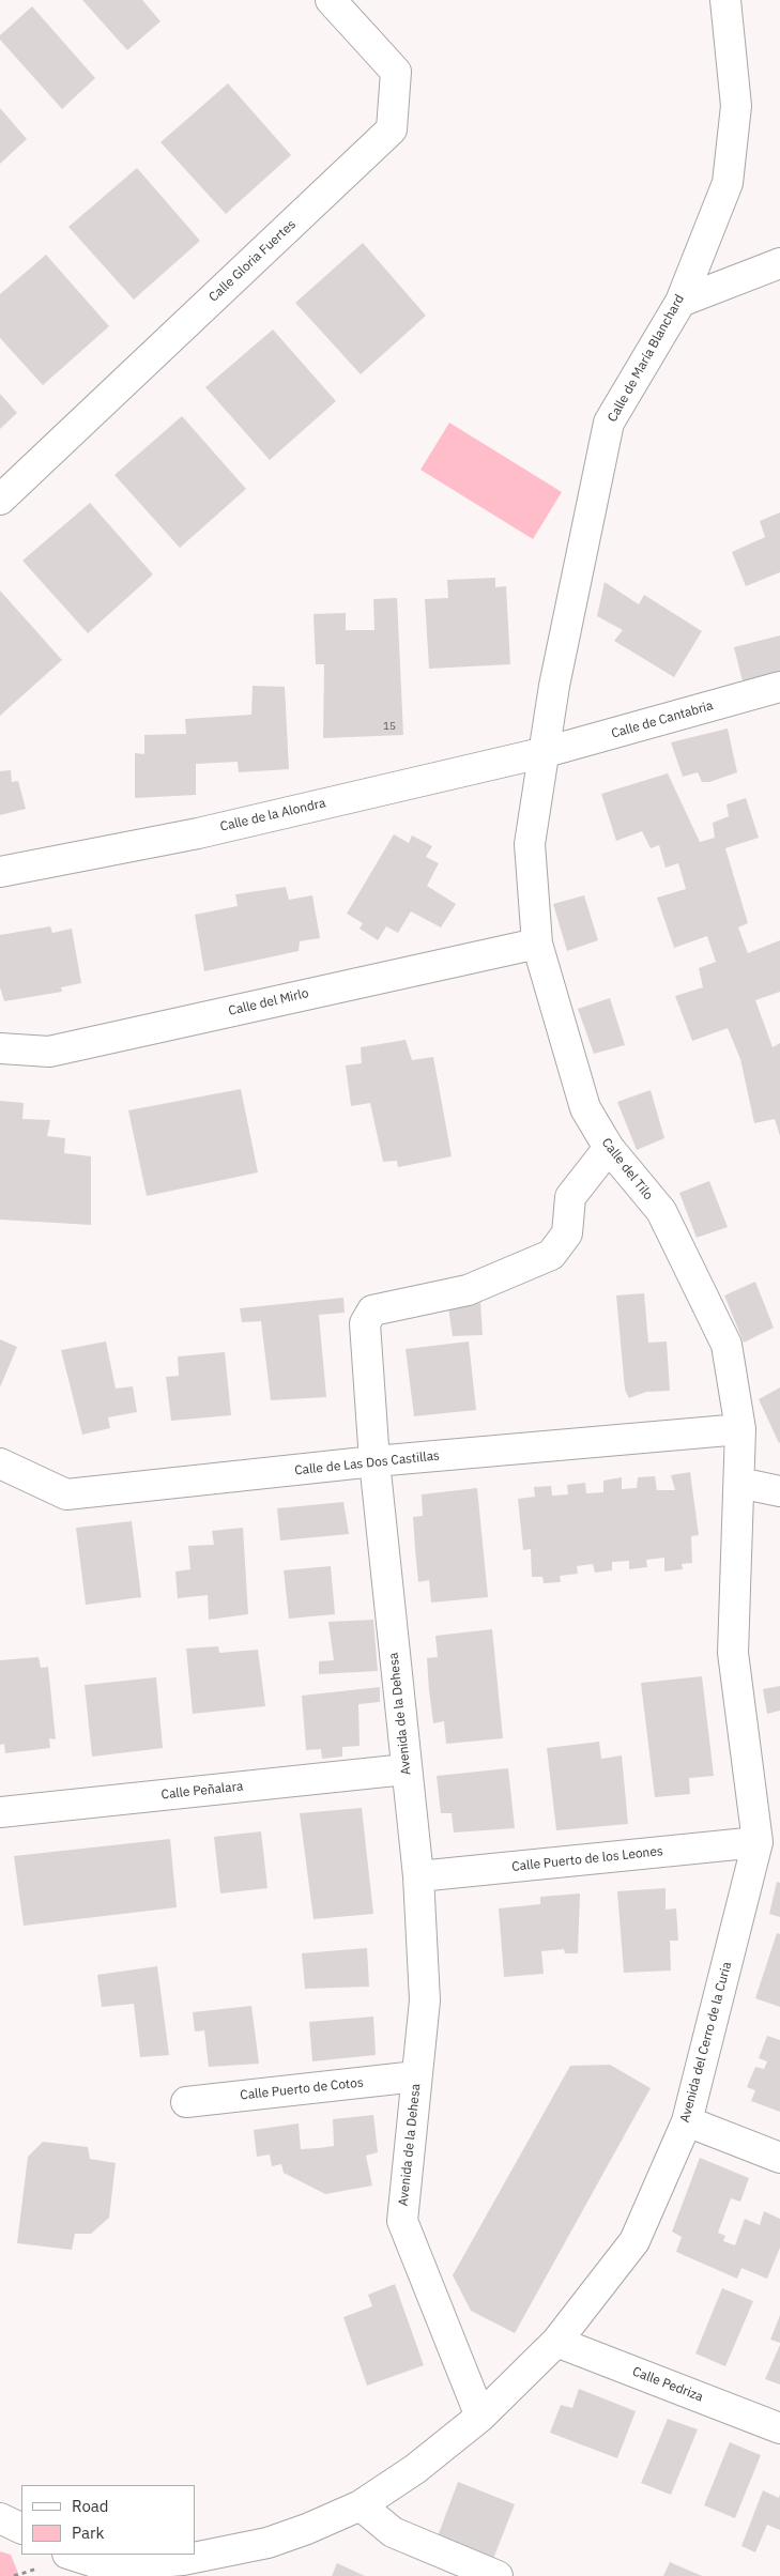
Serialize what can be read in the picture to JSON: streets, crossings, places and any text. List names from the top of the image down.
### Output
{
  "streets": {
    "street": [
      "Calle Gloria Fuertes",
      "Calle de María Blanchard",
      "Calle de Cantabria",
      "Calle de la Alondra",
      "Calle del Mirlo",
      "Calle del Tilo",
      "Calle de Las Dos Castillas",
      "Avenida de la Dehesa",
      "Calle Peñalara",
      "Calle Puerto de los Leones",
      "Avenida del Cerro de la Curia",
      "Calle Puerto de Cotos",
      "Calle Pedriza"
    ]
  },
  "crossings": [
    ["Calle de María Blanchard", "Calle de Cantabria"],
    ["Calle de María Blanchard", "Calle de la Alondra"],
    ["Calle de María Blanchard", "Calle del Tilo"],
    ["Calle de Cantabria", "Calle de la Alondra"],
    ["Calle de Cantabria", "Calle del Tilo"],
    ["Calle de la Alondra", "Calle del Tilo"],
    ["Calle del Mirlo", "Calle del Tilo"],
    ["Calle del Tilo", "Calle de Las Dos Castillas"],
    ["Calle del Tilo", "Avenida de la Dehesa"],
    ["Calle del Tilo", "Avenida del Cerro de la Curia"],
    ["Calle de Las Dos Castillas", "Avenida de la Dehesa"],
    ["Avenida de la Dehesa", "Calle Peñalara"],
    ["Avenida de la Dehesa", "Calle Puerto de los Leones"],
    ["Avenida de la Dehesa", "Avenida del Cerro de la Curia"],
    ["Avenida de la Dehesa", "Calle Puerto de Cotos"],
    ["Calle Puerto de los Leones", "Avenida del Cerro de la Curia"],
    ["Avenida del Cerro de la Curia", "Calle Pedriza"]
  ],
  "house_numbers": ["15"],
  "legend": ["Road", "Park"]
}
